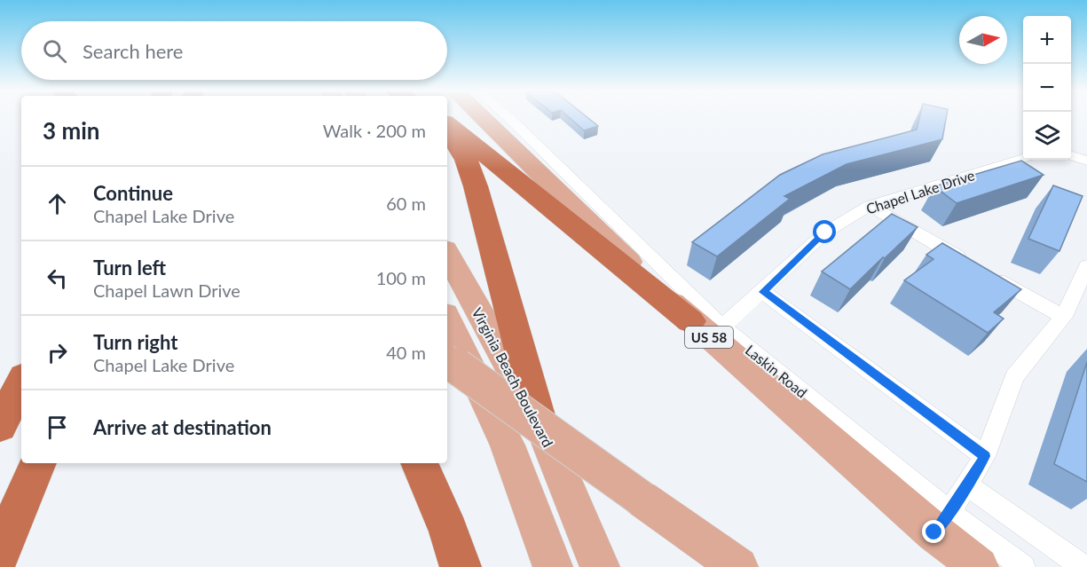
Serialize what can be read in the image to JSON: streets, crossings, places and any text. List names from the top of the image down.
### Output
{
  "streets": {
    "main road": ["US 58", "Laskin Road", "Virginia Beach Boulevard"],
    "street": ["Chapel Lake Drive"]
  },
  "crossings": [
    ["Chapel Lake Drive", "Laskin Road"]
  ],
  "north": "right",
  "page": {
    "map_buttons": ["+", "−"],
    "search": "Search here",
    "heading": ["3 min", "Walk · 200 m"],
    "list": [
      ["Continue", "Chapel Lake Drive", "60 m"],
      ["Turn left", "Chapel Lawn Drive", "100 m"],
      ["Turn right", "Chapel Lake Drive", "40 m"],
      "Arrive at destination"
    ]
  }
}
